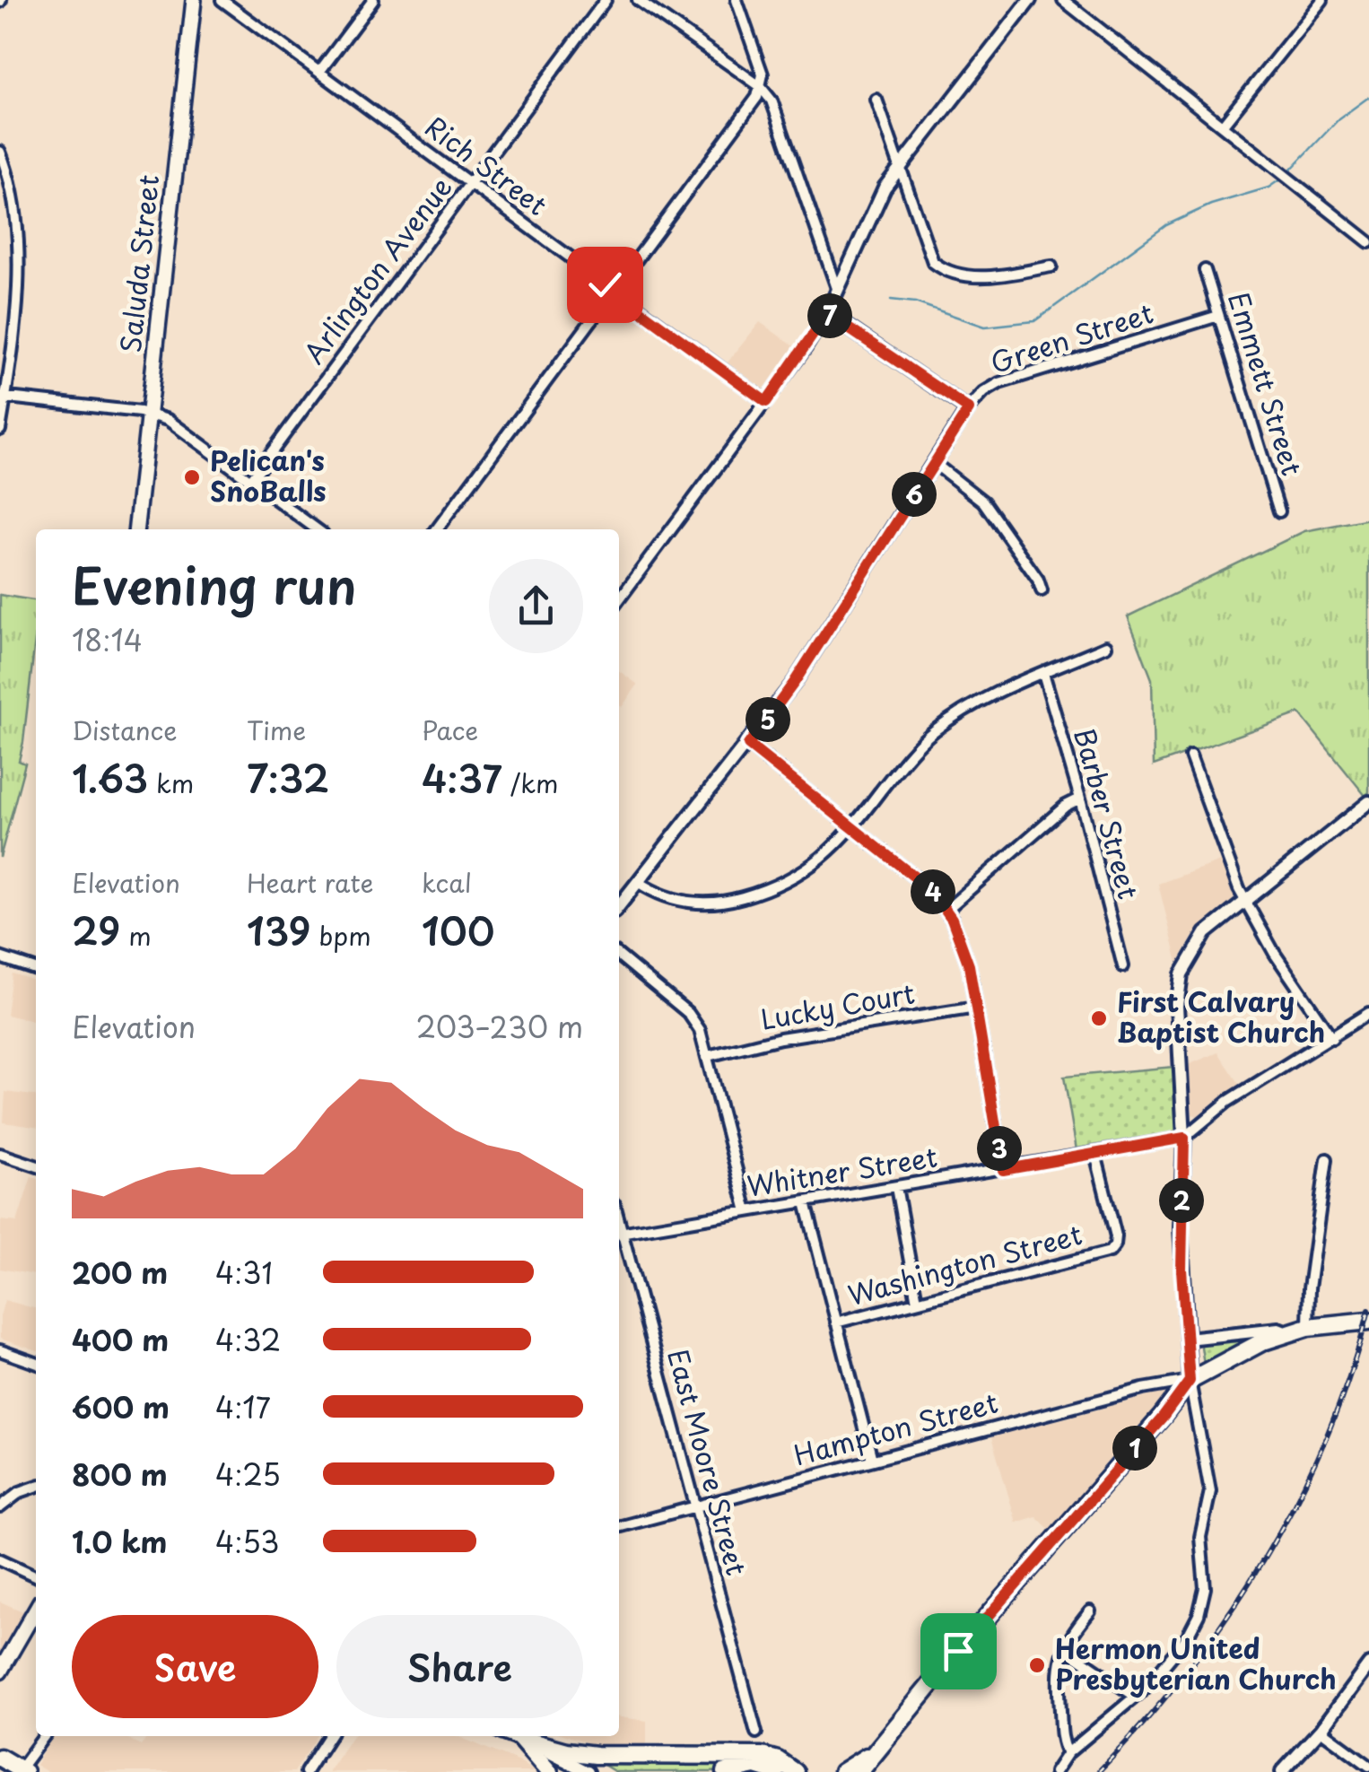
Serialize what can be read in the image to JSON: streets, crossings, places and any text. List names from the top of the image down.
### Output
{
  "streets": {
    "main road": ["Saluda Street"],
    "street": [
      "Rich Street",
      "Arlington Avenue",
      "Green Street",
      "Emmett Street",
      "Barber Street",
      "Lucky Court",
      "Whitner Street",
      "Washington Street",
      "Hampton Street",
      "East Moore Street"
    ]
  },
  "crossings": [
    ["Rich Street", "Arlington Avenue"],
    ["Green Street", "Emmett Street"],
    ["Whitner Street", "Washington Street"],
    ["Hampton Street", "East Moore Street"]
  ],
  "places": ["Pelican's SnoBalls", "First Calvary Baptist Church", "Hermon United Presbyterian Church"],
  "page": {
    "pins": [
      "7",
      "6",
      "5",
      "4",
      "3",
      "2",
      "1"
    ],
    "heading": ["Evening run", "18:14"],
    "stats": [
      ["Distance", "1.63 km"],
      ["Time", "7:32"],
      ["Pace", "4:37 /km"],
      ["Elevation", "29 m"],
      ["Heart rate", "139 bpm"],
      ["kcal", "100"]
    ],
    "chart": ["Elevation", "203–230 m"],
    "list": [
      {
        "name": "200 m",
        "note": "4:31"
      },
      {
        "name": "400 m",
        "note": "4:32"
      },
      {
        "name": "600 m",
        "note": "4:17"
      },
      {
        "name": "800 m",
        "note": "4:25"
      },
      {
        "name": "1.0 km",
        "note": "4:53"
      }
    ],
    "buttons": ["Save", "Share"]
  }
}
